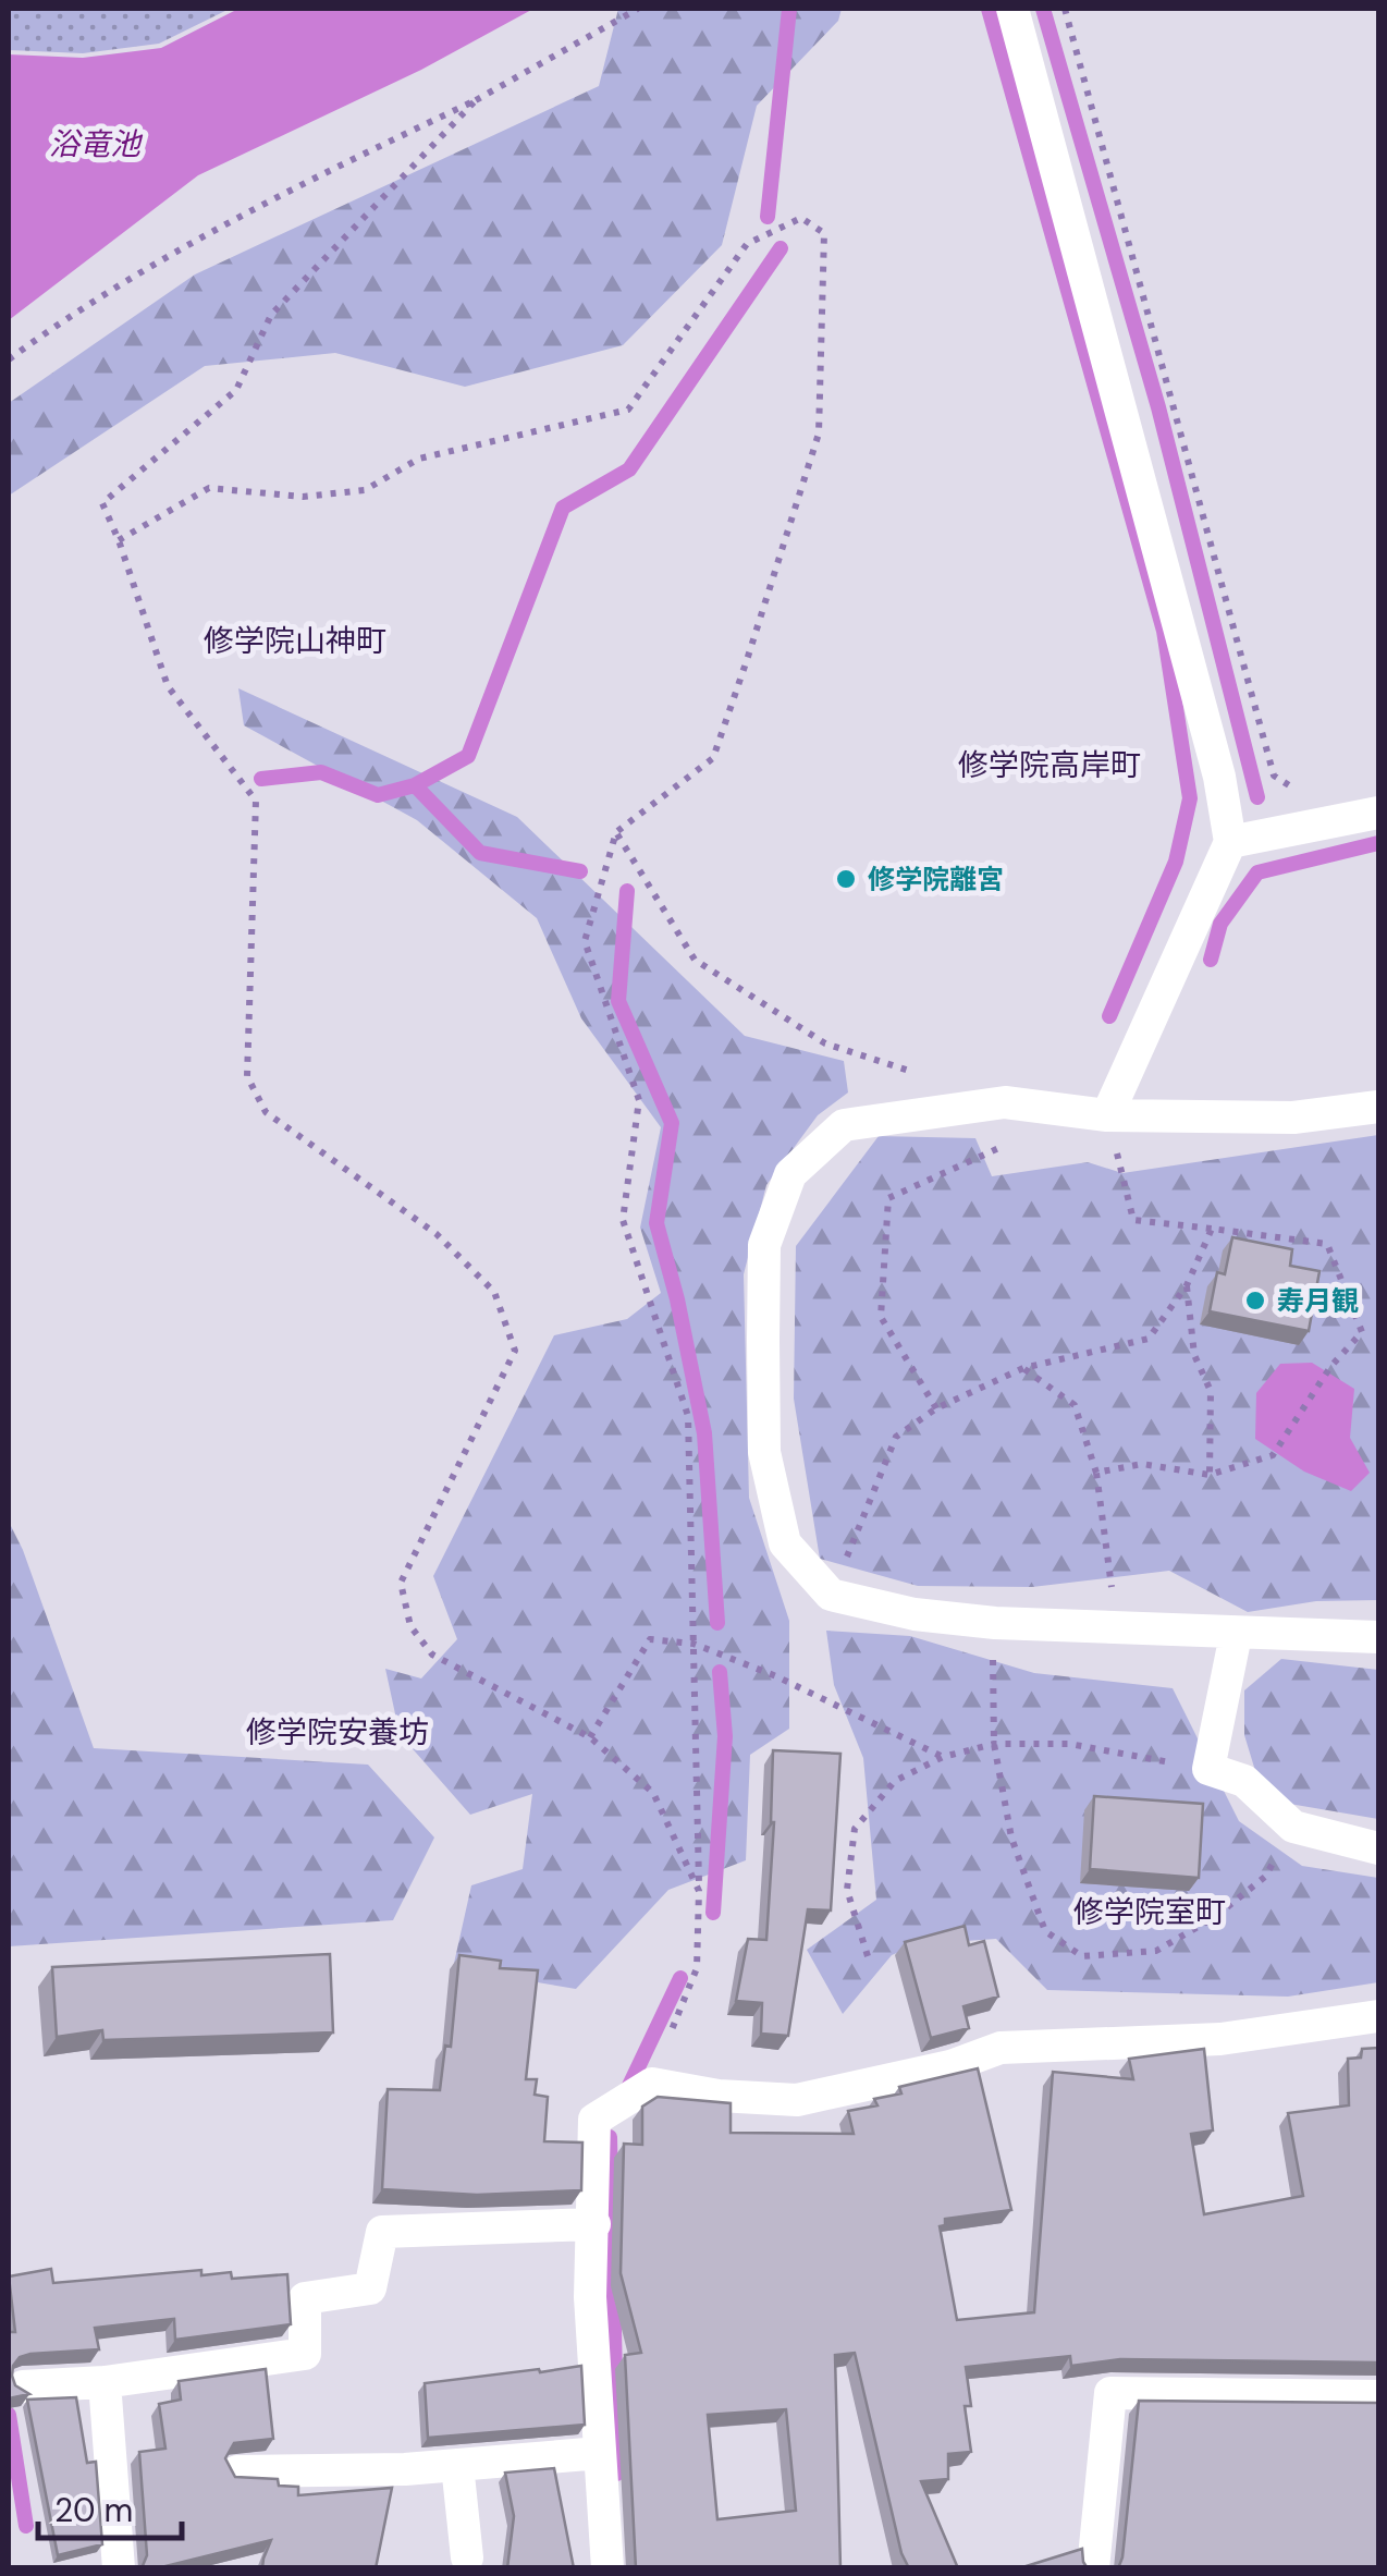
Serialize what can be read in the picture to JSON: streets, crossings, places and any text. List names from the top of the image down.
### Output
{
  "districts": [
    "修学院山神町",
    "修学院高岸町",
    "修学院安養坊",
    "修学院室町"
  ],
  "water": ["浴竜池"],
  "places": ["修学院離宮", "寿月観"],
  "scale_bar": "20 m"
}
